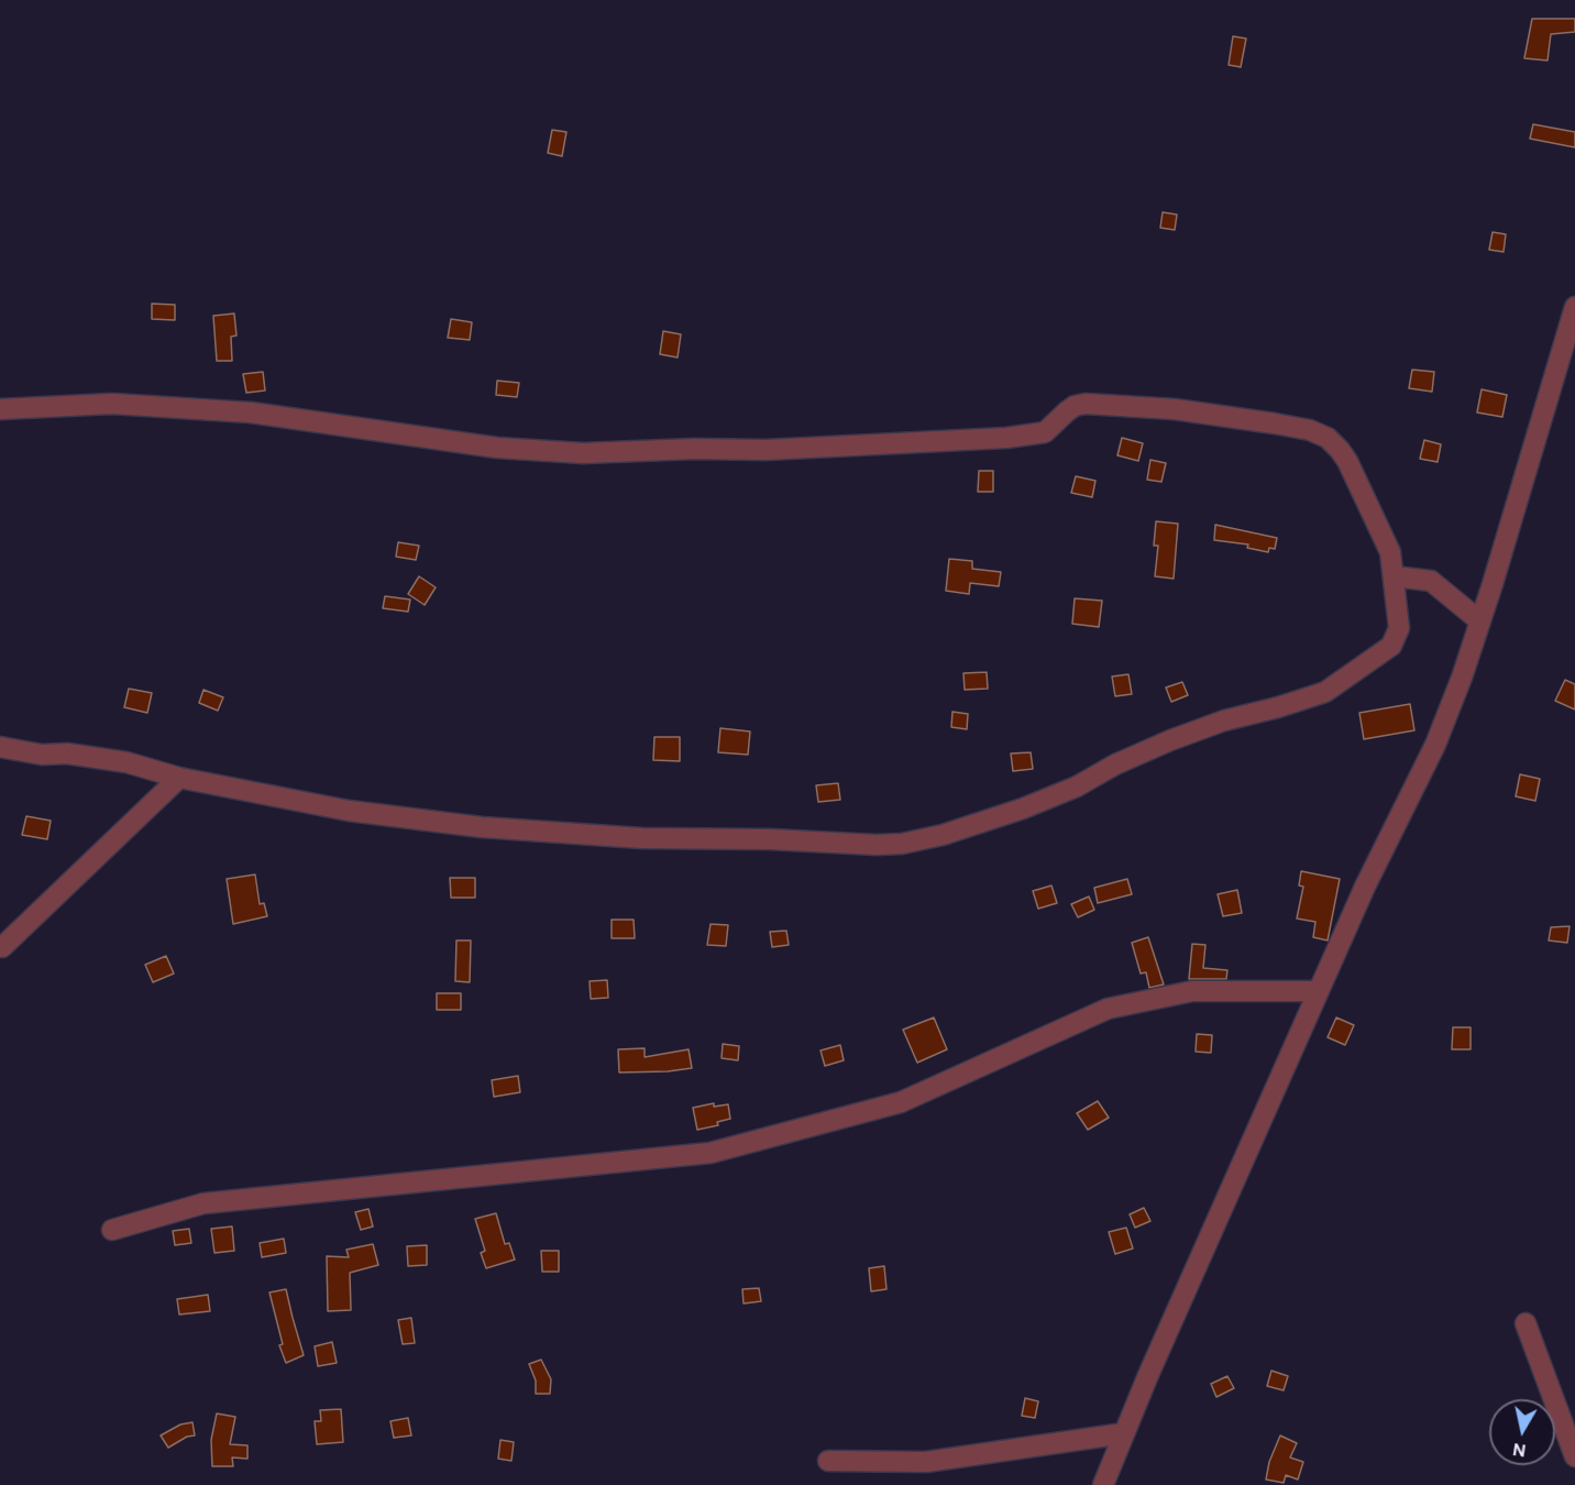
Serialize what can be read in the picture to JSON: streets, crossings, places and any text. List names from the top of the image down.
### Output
{
  "north": "bottom"
}
